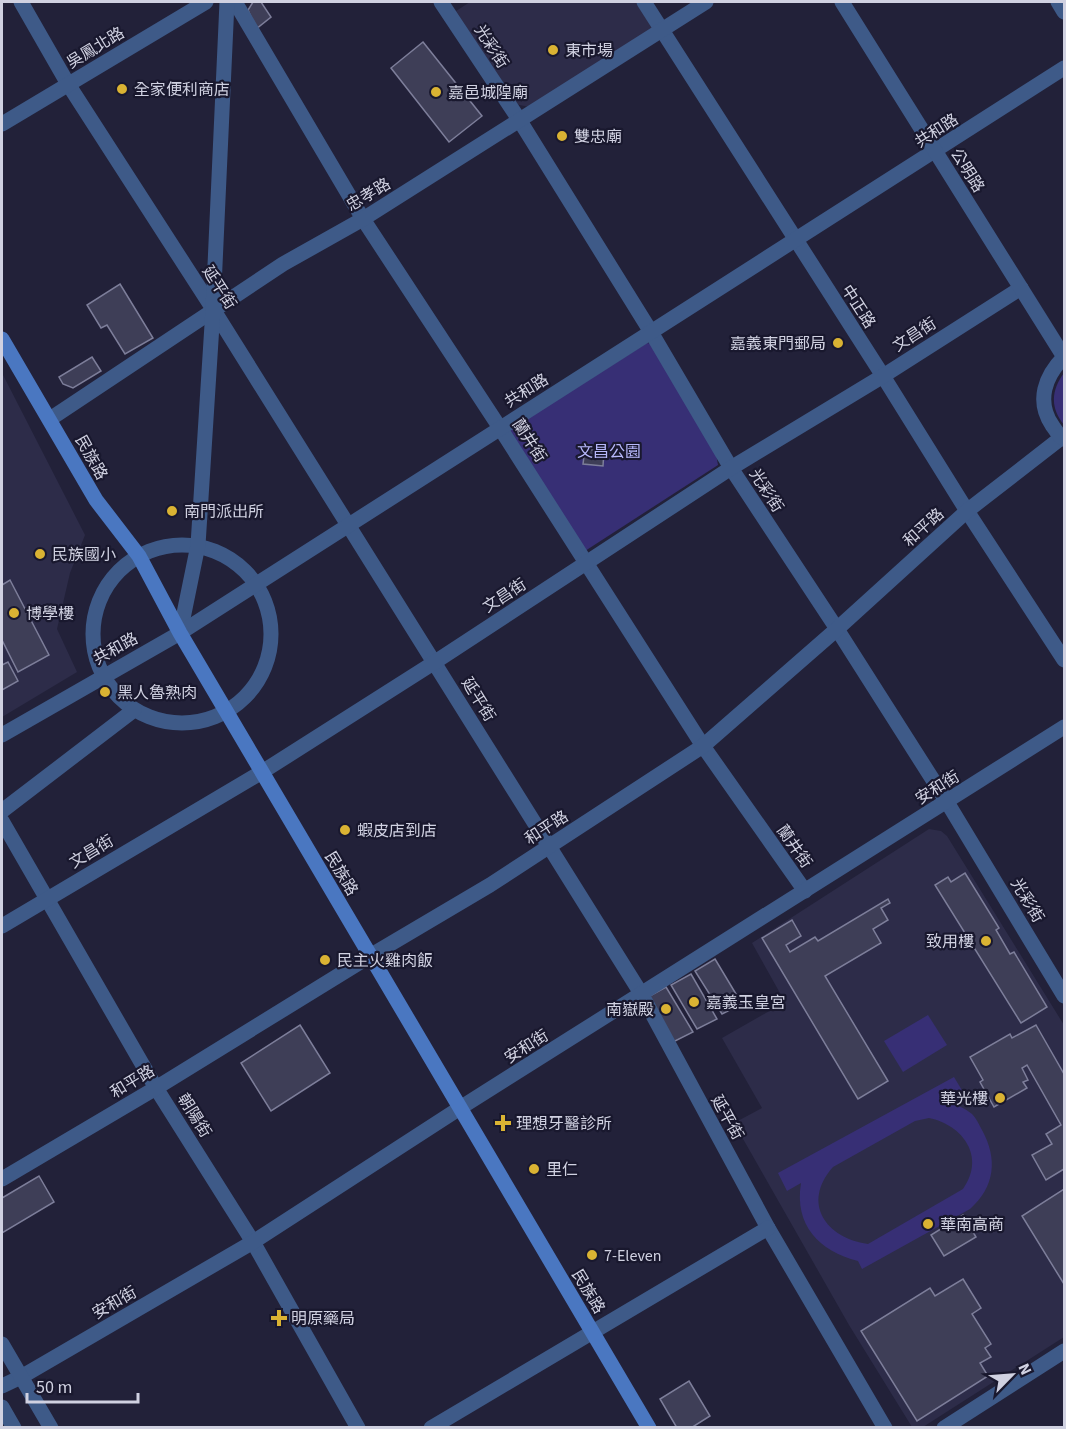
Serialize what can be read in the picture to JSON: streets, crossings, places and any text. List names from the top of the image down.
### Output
{
  "streets": {
    "main road": ["民族路"],
    "street": [
      "光彩街",
      "吳鳳北路",
      "共和路",
      "公明路",
      "忠孝路",
      "延平街",
      "中正路",
      "文昌街",
      "蘭井街",
      "和平路",
      "安和街",
      "朝陽街"
    ]
  },
  "crossings": [
    ["光彩街", "共和路"],
    ["光彩街", "忠孝路"],
    ["光彩街", "文昌街"],
    ["光彩街", "和平路"],
    ["光彩街", "安和街"],
    ["吳鳳北路", "延平街"],
    ["共和路", "公明路"],
    ["共和路", "延平街"],
    ["共和路", "中正路"],
    ["共和路", "蘭井街"],
    ["共和路", "民族路"],
    ["公明路", "文昌街"],
    ["公明路", "和平路"],
    ["忠孝路", "延平街"],
    ["忠孝路", "中正路"],
    ["忠孝路", "蘭井街"],
    ["忠孝路", "民族路"],
    ["延平街", "文昌街"],
    ["延平街", "和平路"],
    ["延平街", "安和街"],
    ["中正路", "文昌街"],
    ["中正路", "和平路"],
    ["文昌街", "蘭井街"],
    ["文昌街", "民族路"],
    ["文昌街", "朝陽街"],
    ["蘭井街", "和平路"],
    ["蘭井街", "安和街"],
    ["民族路", "和平路"],
    ["民族路", "安和街"],
    ["和平路", "朝陽街"],
    ["安和街", "朝陽街"]
  ],
  "parks": ["文昌公園"],
  "places": {
    "other": [
      "東市場",
      "全家便利商店",
      "嘉邑城隍廟",
      "雙忠廟",
      "嘉義東門郵局",
      "南門派出所",
      "民族國小",
      "博學樓",
      "黑人魯熟肉",
      "蝦皮店到店",
      "致用樓",
      "民主火雞肉飯",
      "嘉義玉皇宮",
      "南嶽殿",
      "華光樓",
      "里仁",
      "華南高商",
      "7-Eleven"
    ],
    "health": ["理想牙醫診所", "明原藥局"]
  },
  "scale_bar": "50 m",
  "north": "top right"
}
